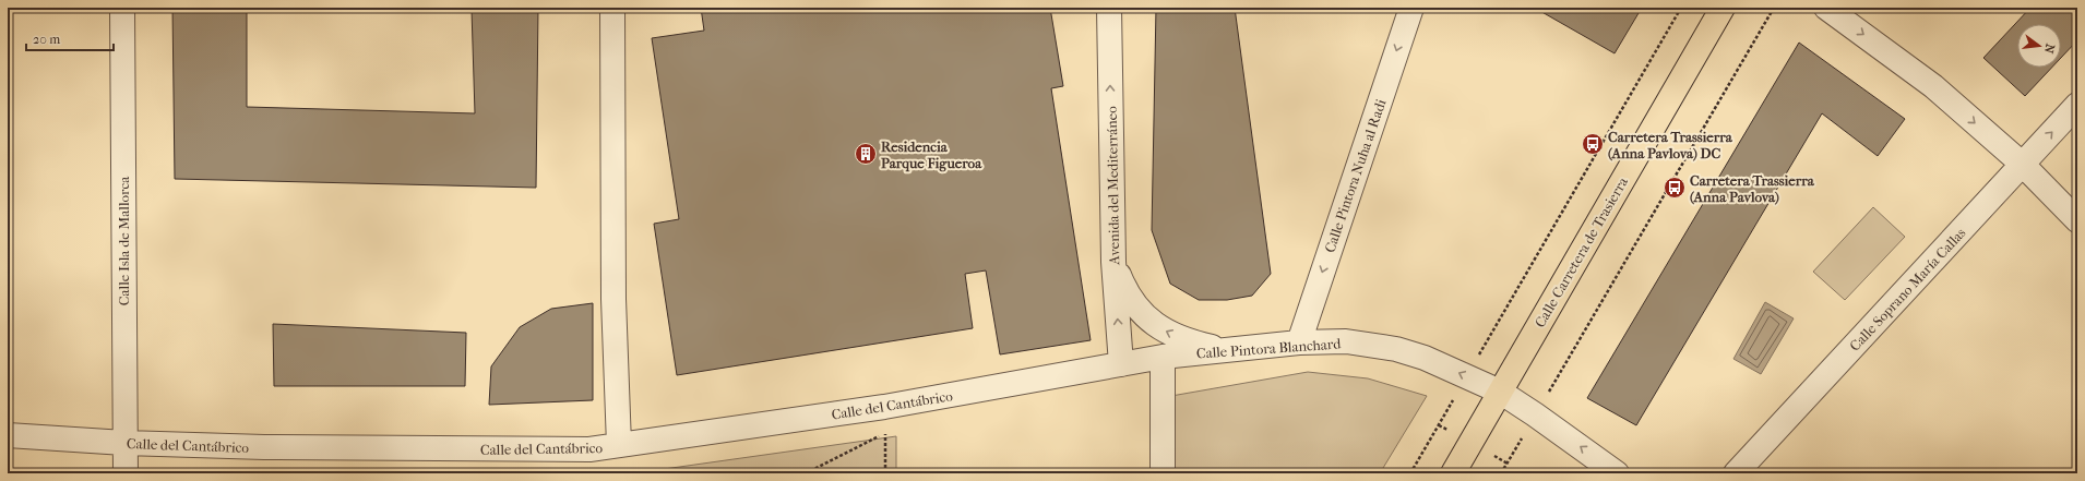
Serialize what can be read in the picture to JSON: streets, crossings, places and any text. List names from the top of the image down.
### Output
{
  "streets": {
    "main road": ["Calle Carretera de Trasierra"],
    "street": [
      "Calle Pintora Nuha al Radi",
      "Avenida del Mediterráneo",
      "Calle Isla de Mallorca",
      "Calle Soprano María Callas",
      "Calle Pintora Blanchard",
      "Calle del Cantábrico"
    ]
  },
  "crossings": [
    ["Calle Pintora Nuha al Radi", "Calle Pintora Blanchard"],
    ["Avenida del Mediterráneo", "Calle Pintora Blanchard"],
    ["Avenida del Mediterráneo", "Calle del Cantábrico"],
    ["Calle Isla de Mallorca", "Calle del Cantábrico"],
    ["Calle Carretera de Trasierra", "Calle Pintora Blanchard"],
    ["Calle Pintora Blanchard", "Calle del Cantábrico"]
  ],
  "one_way": ["Calle Pintora Nuha al Radi", "Avenida del Mediterráneo", "Calle Pintora Blanchard"],
  "places": {
    "bus stop": ["Carretera Trassierra (Anna Pavlova) DC", "Carretera Trassierra (Anna Pavlova)"],
    "building": ["Residencia Parque Figueroa"]
  },
  "scale_bar": "20 m",
  "north": "right"
}
